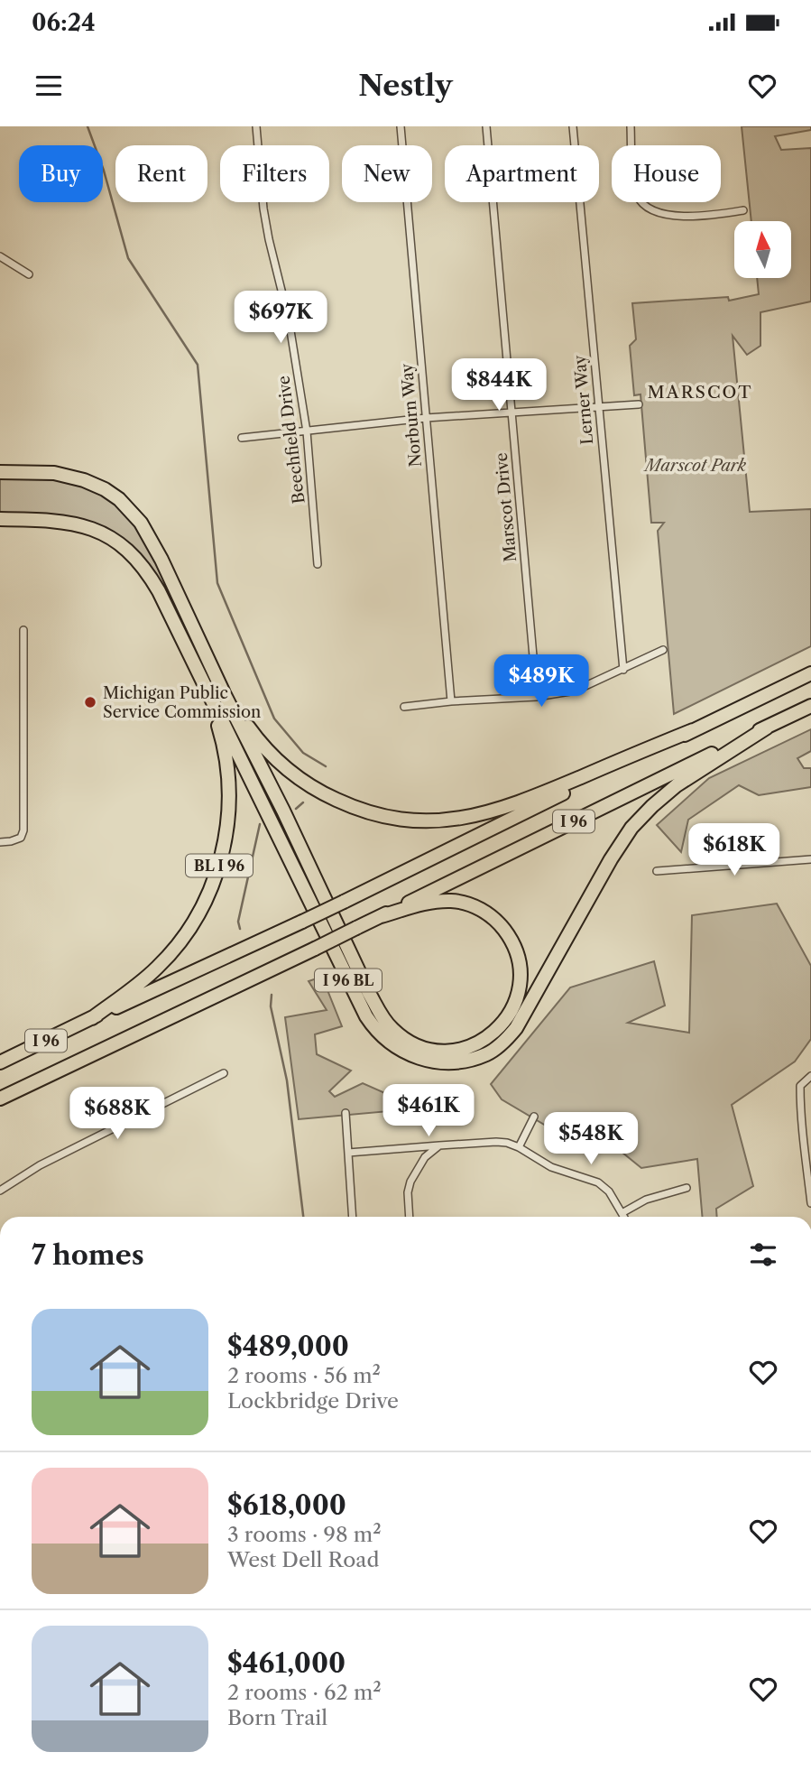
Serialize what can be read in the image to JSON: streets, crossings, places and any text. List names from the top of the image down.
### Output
{
  "streets": {
    "highway": ["I 96", "BL I 96", "I 96 BL"],
    "street": [
      "Lerner Way",
      "Norburn Way",
      "Beechfield Drive",
      "Marscot Drive"
    ]
  },
  "crossings": [
    ["I 96", "BL I 96"],
    ["I 96", "I 96 BL"],
    ["BL I 96", "I 96 BL"]
  ],
  "districts": ["MARSCOT"],
  "parks": ["Marscot Park"],
  "places": ["Michigan Public Service Commission"],
  "north": "top",
  "page": {
    "status": "06:24",
    "header": "Nestly",
    "chip": [
      "Buy",
      "Rent",
      "Filters",
      "New",
      "Apartment",
      "House"
    ],
    "price": [
      "$697K",
      "$844K",
      "$489K",
      "$618K",
      "$461K",
      "$688K",
      "$548K"
    ],
    "heading": "7 homes",
    "list": [
      {
        "name": "$489,000",
        "note": "2 rooms · 56 m² · Lockbridge Drive"
      },
      {
        "name": "$618,000",
        "note": "3 rooms · 98 m² · West Dell Road"
      },
      {
        "name": "$461,000",
        "note": "2 rooms · 62 m² · Born Trail"
      }
    ]
  }
}
